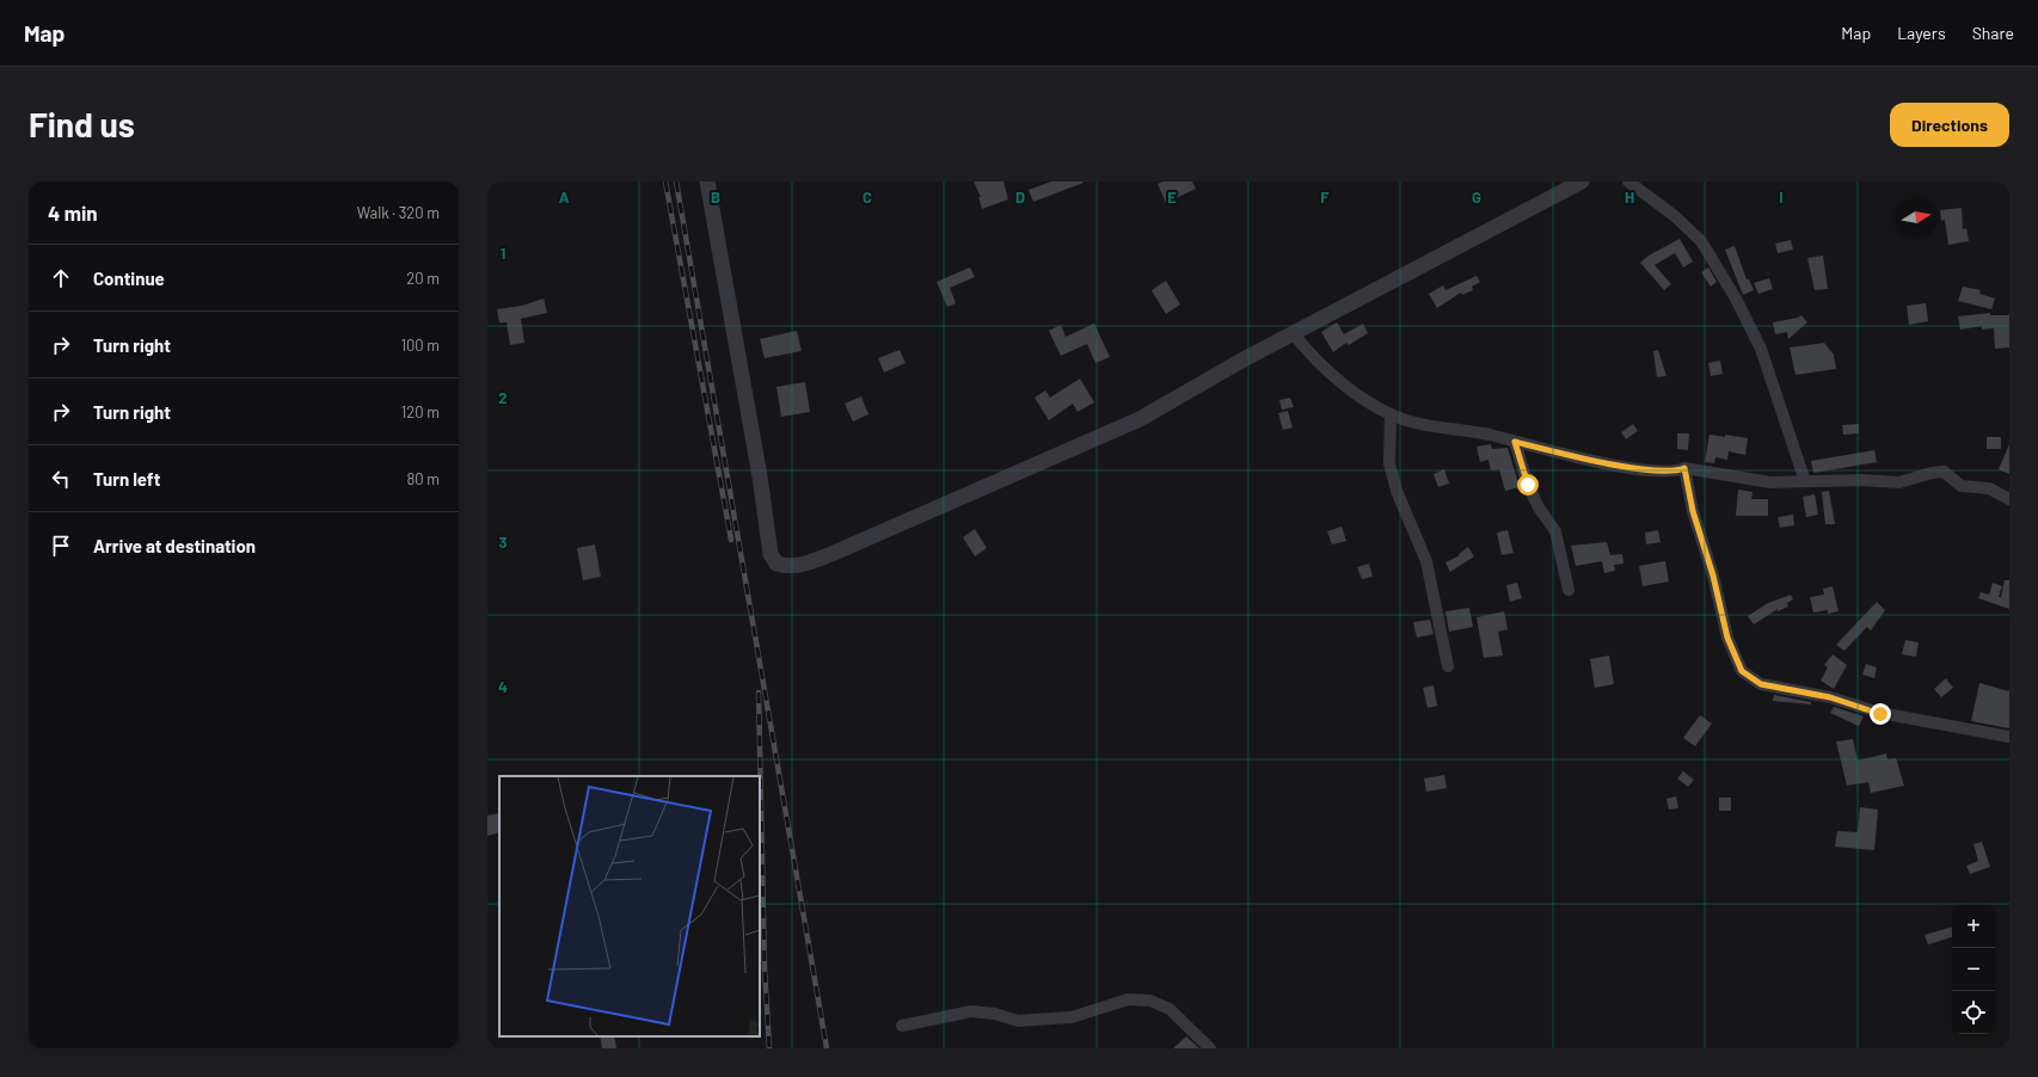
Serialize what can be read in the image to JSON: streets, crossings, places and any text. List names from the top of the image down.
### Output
{
  "north": "right",
  "page": {
    "header": "Map",
    "nav": ["Map", "Layers", "Share"],
    "buttons": "Directions",
    "title": "Find us",
    "heading": ["4 min", "Walk · 320 m"],
    "list": [
      ["Continue", "20 m"],
      ["Turn right", "100 m"],
      ["Turn right", "120 m"],
      ["Turn left", "80 m"],
      "Arrive at destination"
    ],
    "map_buttons": ["+", "−"]
  },
  "grid": {
    "columns": [
      "A",
      "B",
      "C",
      "D",
      "E",
      "F",
      "G",
      "H",
      "I"
    ],
    "rows": [
      "1",
      "2",
      "3",
      "4"
    ]
  }
}
